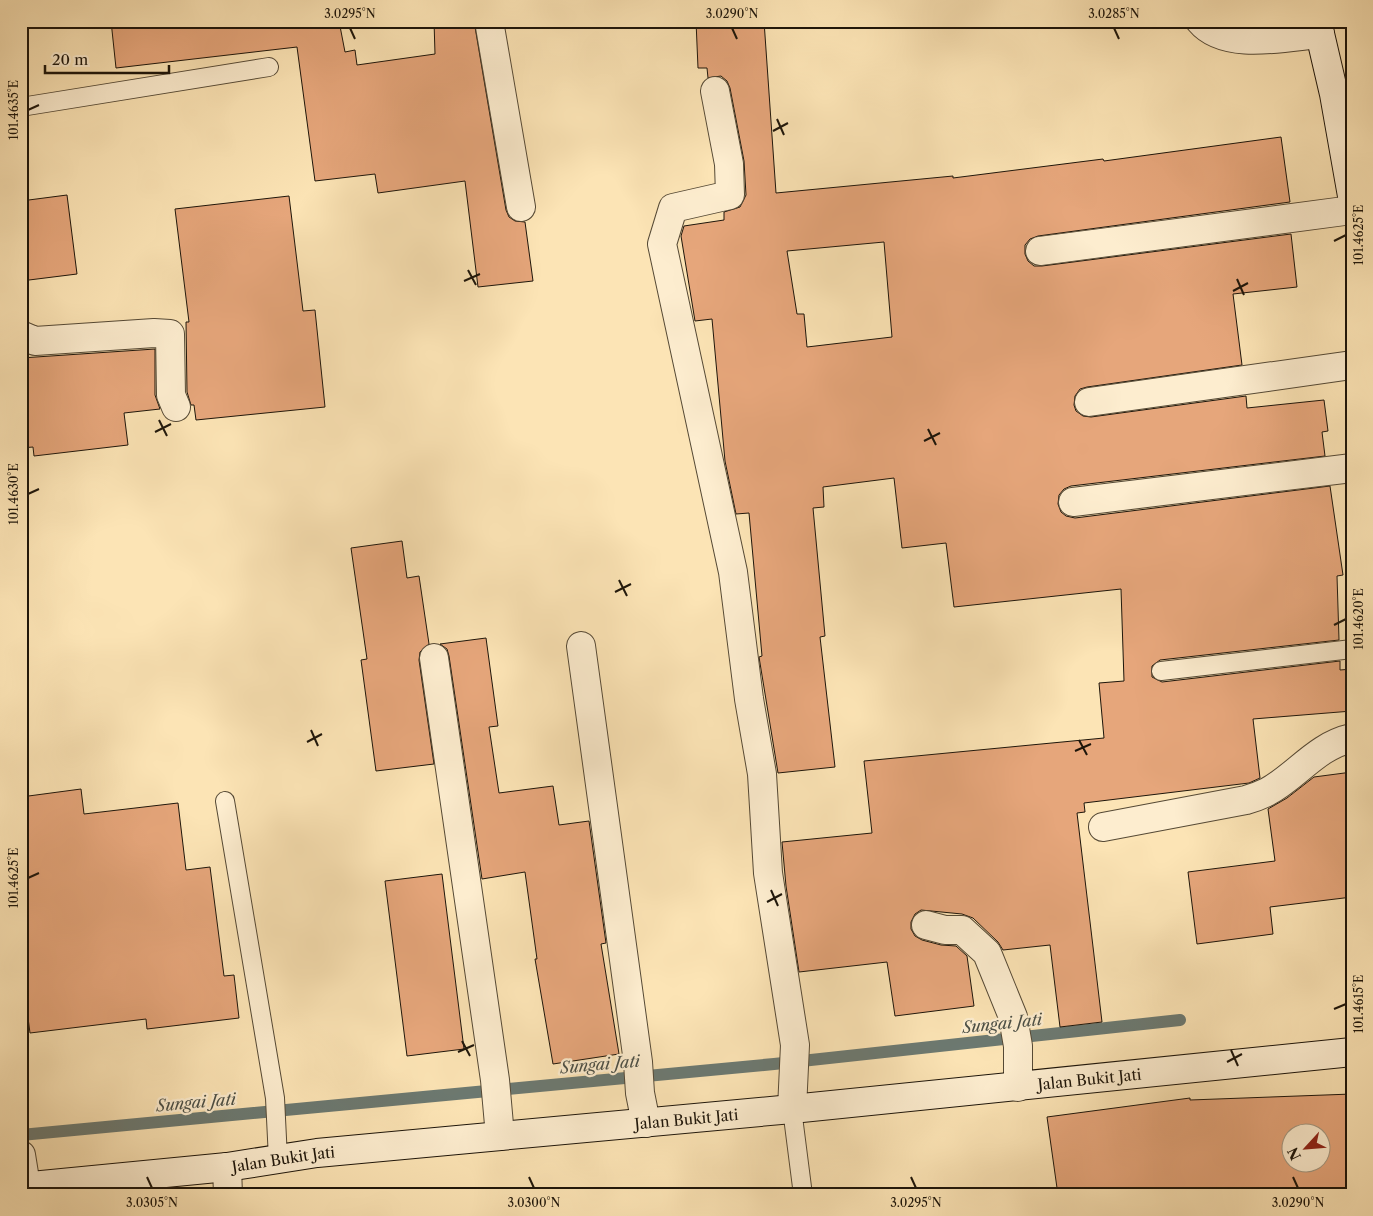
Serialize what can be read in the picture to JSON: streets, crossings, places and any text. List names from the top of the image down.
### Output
{
  "streets": {
    "street": ["Jalan Bukit Jati"]
  },
  "water": ["Sungai Jati"],
  "scale_bar": "20 m",
  "north": "bottom left",
  "coordinates": [
    "3.0295°N",
    "3.0290°N",
    "3.0285°N",
    "101.4635°E",
    "101.4625°E",
    "101.4630°E",
    "101.4620°E",
    "101.4615°E",
    "3.0305°N",
    "3.0300°N"
  ]
}
